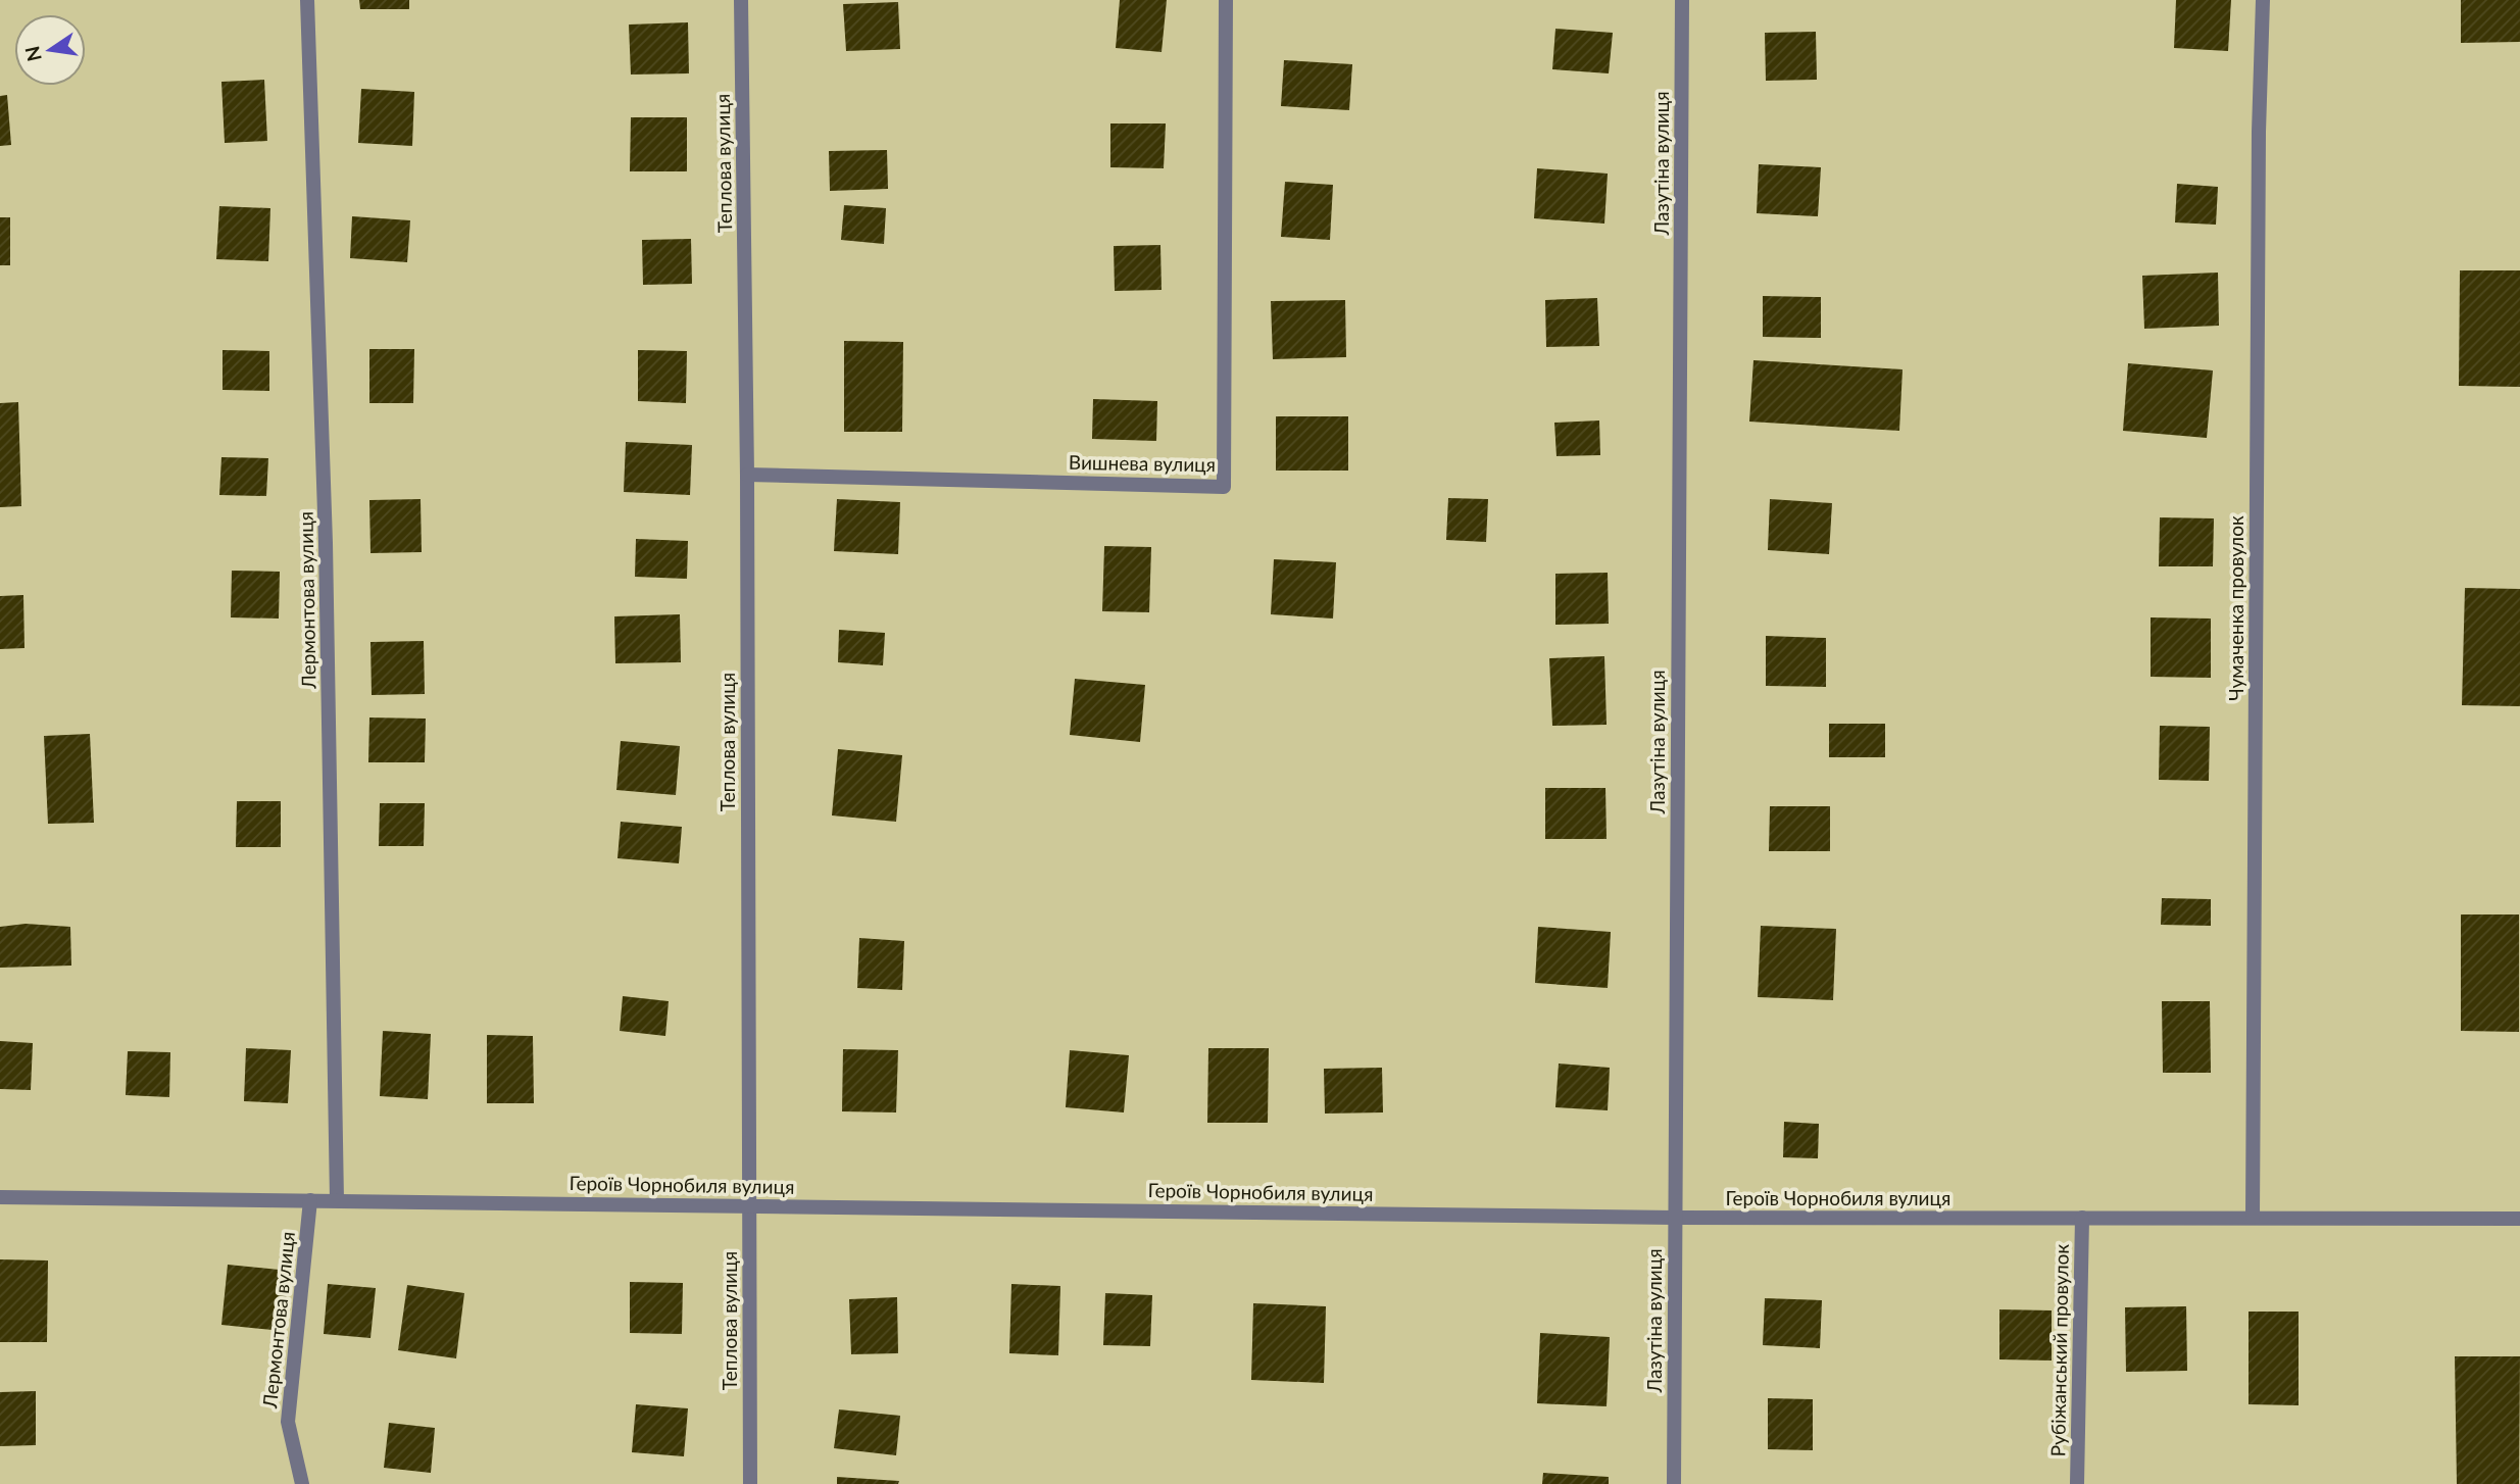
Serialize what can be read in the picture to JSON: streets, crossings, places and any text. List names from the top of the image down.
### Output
{
  "streets": {
    "street": [
      "Теплова вулиця",
      "Лазутіна вулиця",
      "Вишнева вулиця",
      "Лермонтова вулиця",
      "Чумаченка провулок",
      "Героїв Чорнобиля вулиця",
      "Рубіжанський провулок"
    ]
  },
  "crossings": [
    ["Теплова вулиця", "Вишнева вулиця"],
    ["Теплова вулиця", "Героїв Чорнобиля вулиця"],
    ["Лазутіна вулиця", "Героїв Чорнобиля вулиця"],
    ["Лермонтова вулиця", "Героїв Чорнобиля вулиця"],
    ["Чумаченка провулок", "Героїв Чорнобиля вулиця"],
    ["Героїв Чорнобиля вулиця", "Рубіжанський провулок"]
  ],
  "north": "left"
}
